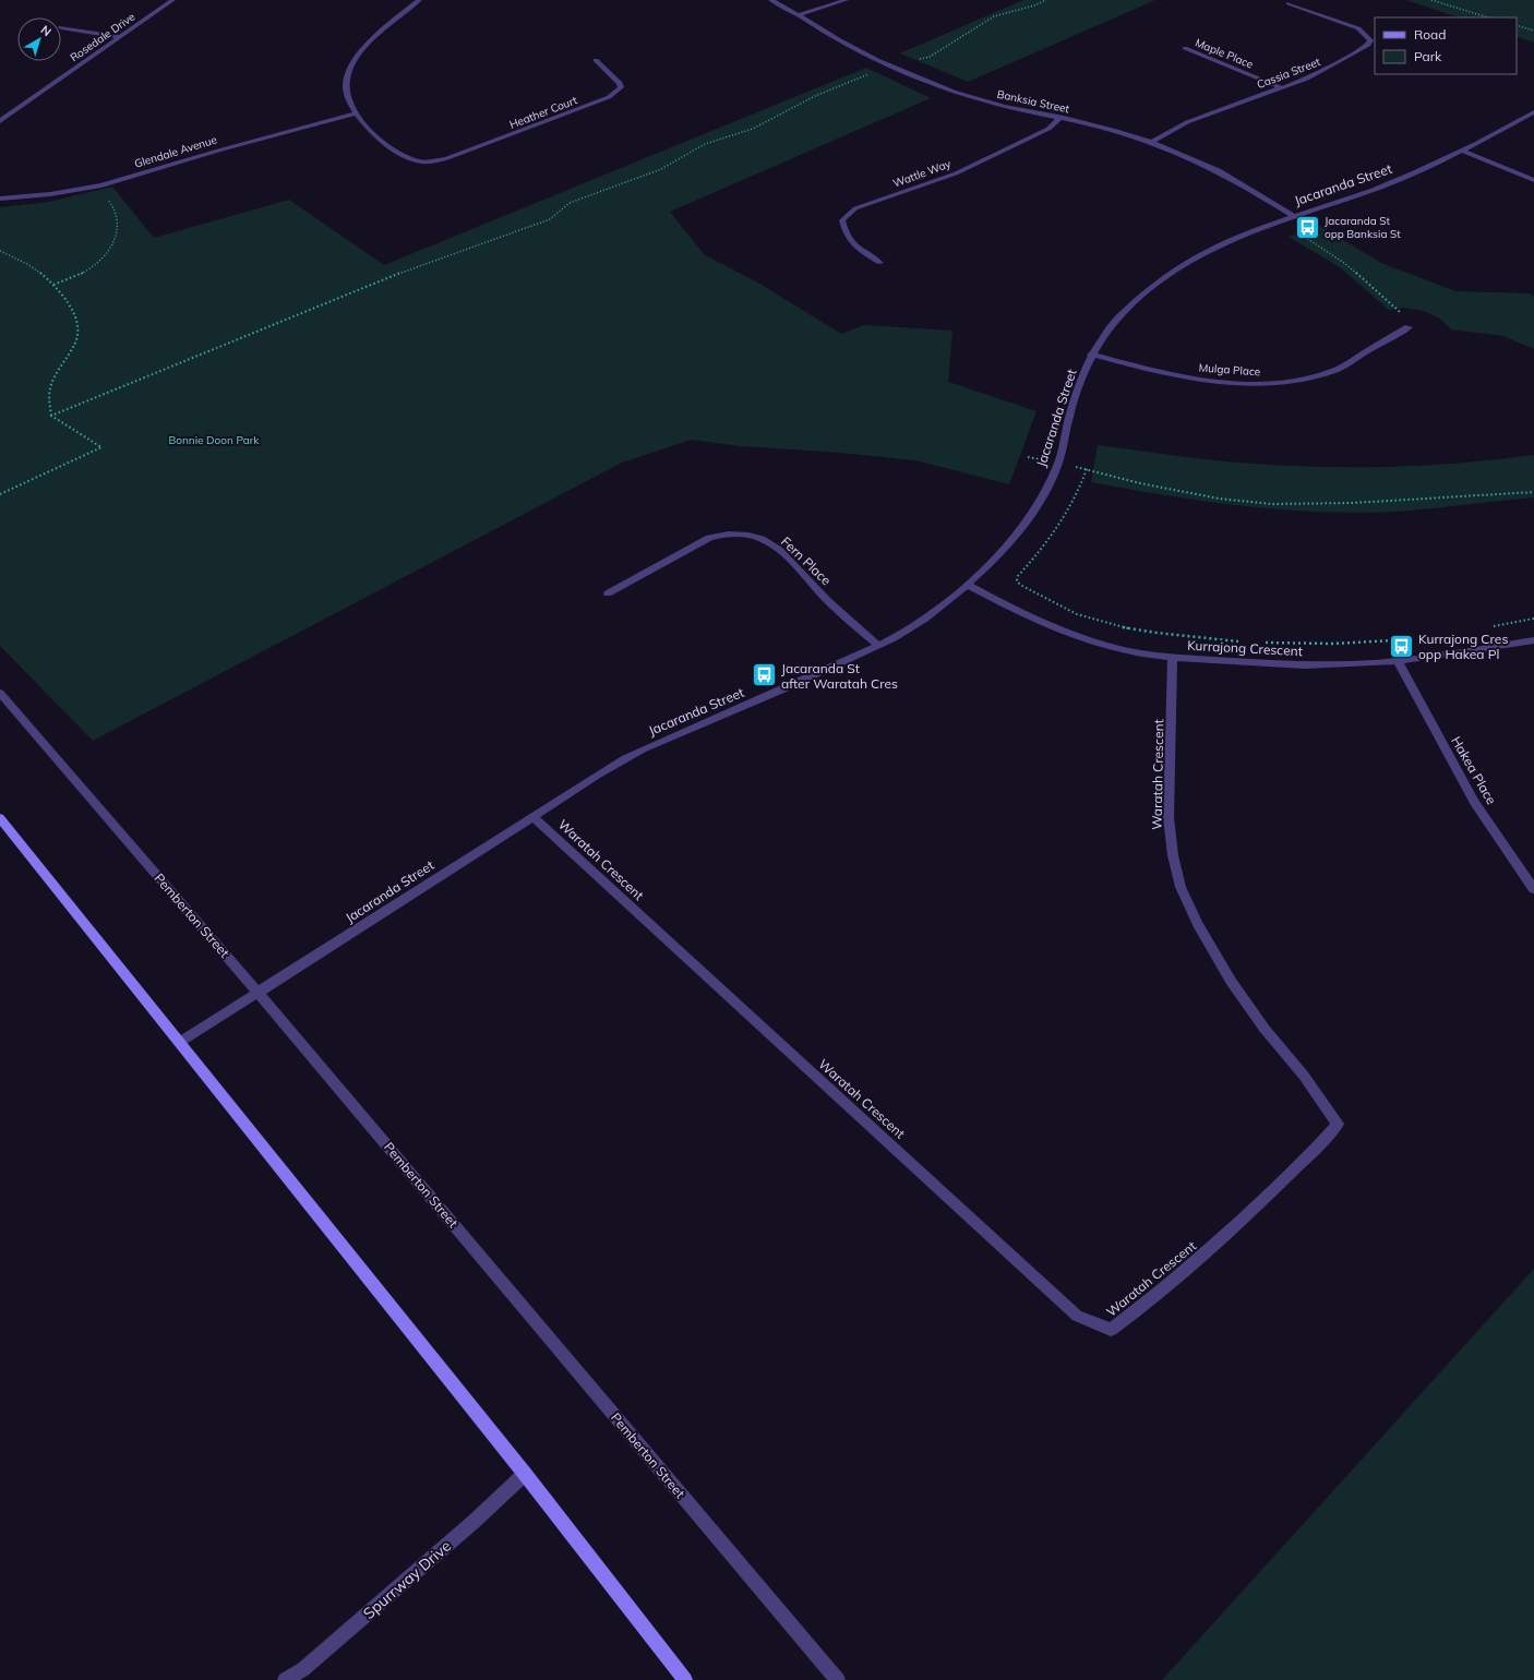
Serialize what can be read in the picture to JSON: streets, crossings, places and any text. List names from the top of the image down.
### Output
{
  "streets": {
    "street": [
      "Rosedale Drive",
      "Maple Place",
      "Cassia Street",
      "Banksia Street",
      "Heather Court",
      "Glendale Avenue",
      "Wattle Way",
      "Jacaranda Street",
      "Mulga Place",
      "Fern Place",
      "Kurrajong Crescent",
      "Hakea Place",
      "Waratah Crescent",
      "Pemberton Street",
      "Spurrway Drive"
    ]
  },
  "crossings": [
    ["Maple Place", "Cassia Street"],
    ["Cassia Street", "Banksia Street"],
    ["Banksia Street", "Wattle Way"],
    ["Banksia Street", "Jacaranda Street"],
    ["Heather Court", "Glendale Avenue"],
    ["Jacaranda Street", "Mulga Place"],
    ["Jacaranda Street", "Fern Place"],
    ["Jacaranda Street", "Kurrajong Crescent"],
    ["Jacaranda Street", "Waratah Crescent"],
    ["Jacaranda Street", "Pemberton Street"],
    ["Kurrajong Crescent", "Hakea Place"],
    ["Kurrajong Crescent", "Waratah Crescent"]
  ],
  "parks": ["Bonnie Doon Park"],
  "places": {
    "bus stop": ["Jacaranda St opp Banksia St", "Kurrajong Cres opp Hakea Pl", "Jacaranda St after Waratah Cres"]
  },
  "legend": ["Road", "Park"],
  "north": "top right"
}
